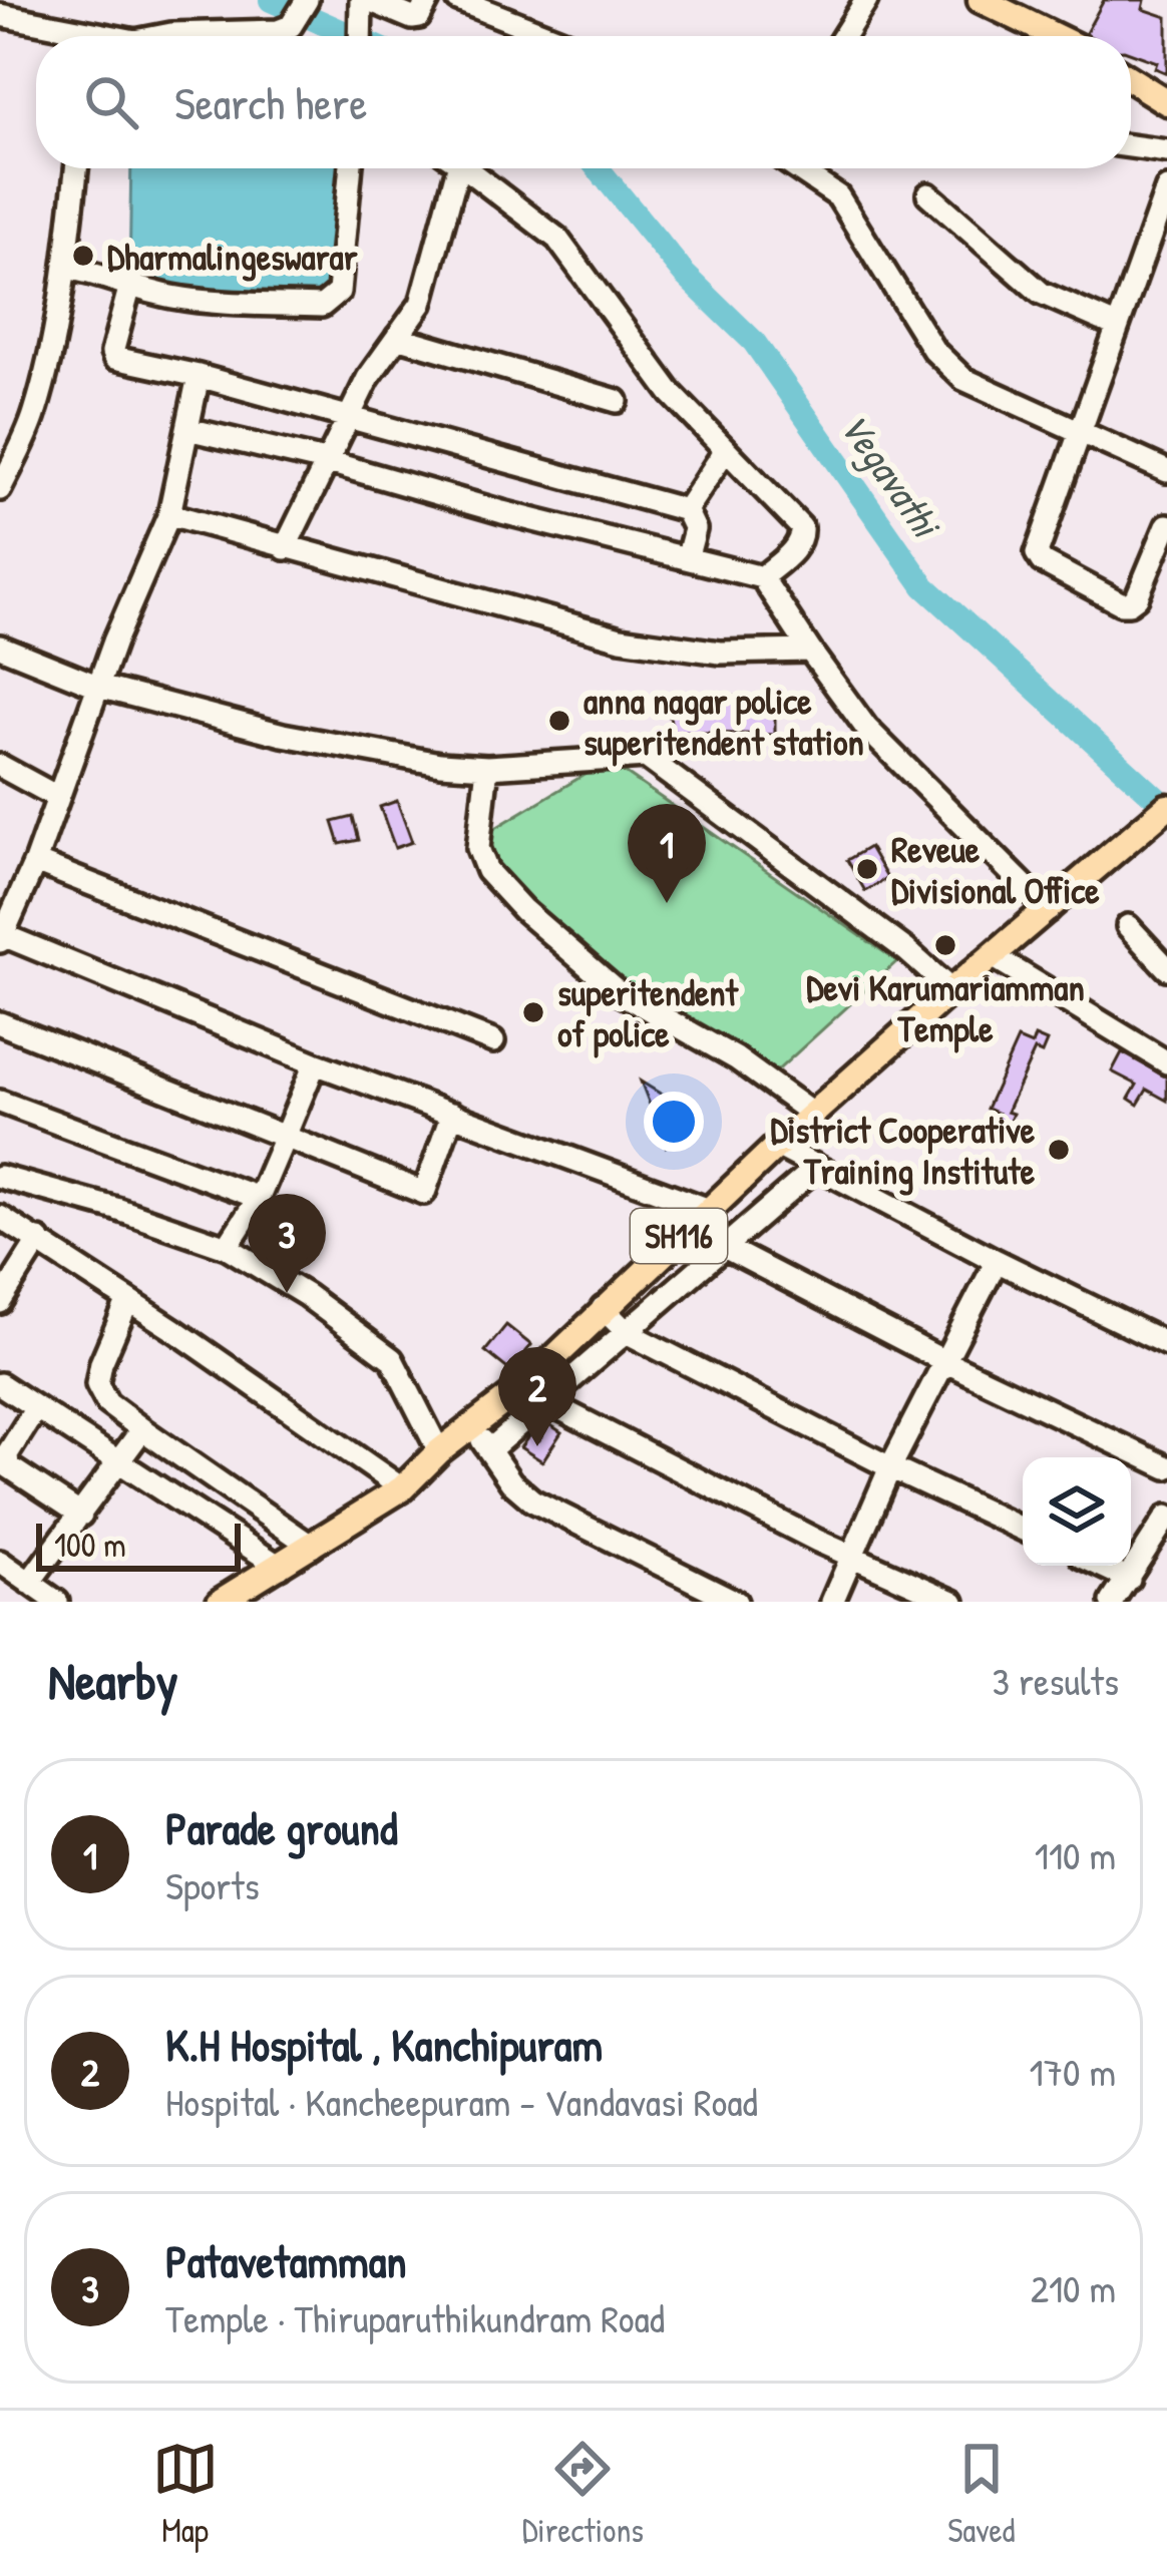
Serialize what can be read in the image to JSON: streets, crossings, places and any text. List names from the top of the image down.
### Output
{
  "streets": {
    "main road": ["SH116"]
  },
  "water": ["Vegavathi"],
  "places": [
    "Dharmalingeswarar",
    "anna nagar police superitendent station",
    "Reveue Divisional Office",
    "Devi Karumariamman Temple",
    "superitendent of police",
    "District Cooperative Training Institute"
  ],
  "scale_bar": "100 m",
  "page": {
    "search": "Search here",
    "pins": ["1", "3", "2"],
    "scale": "100 m",
    "heading": ["Nearby", "3 results"],
    "list": [
      {
        "mark": "1",
        "name": "Parade ground",
        "note": "Sports",
        "value": "110 m"
      },
      {
        "mark": "2",
        "name": "K.H Hospital , Kanchipuram",
        "note": "Hospital · Kancheepuram - Vandavasi Road",
        "value": "170 m"
      },
      {
        "mark": "3",
        "name": "Patavetamman",
        "note": "Temple · Thiruparuthikundram Road",
        "value": "210 m"
      }
    ],
    "nav": ["Map", "Directions", "Saved"]
  }
}
